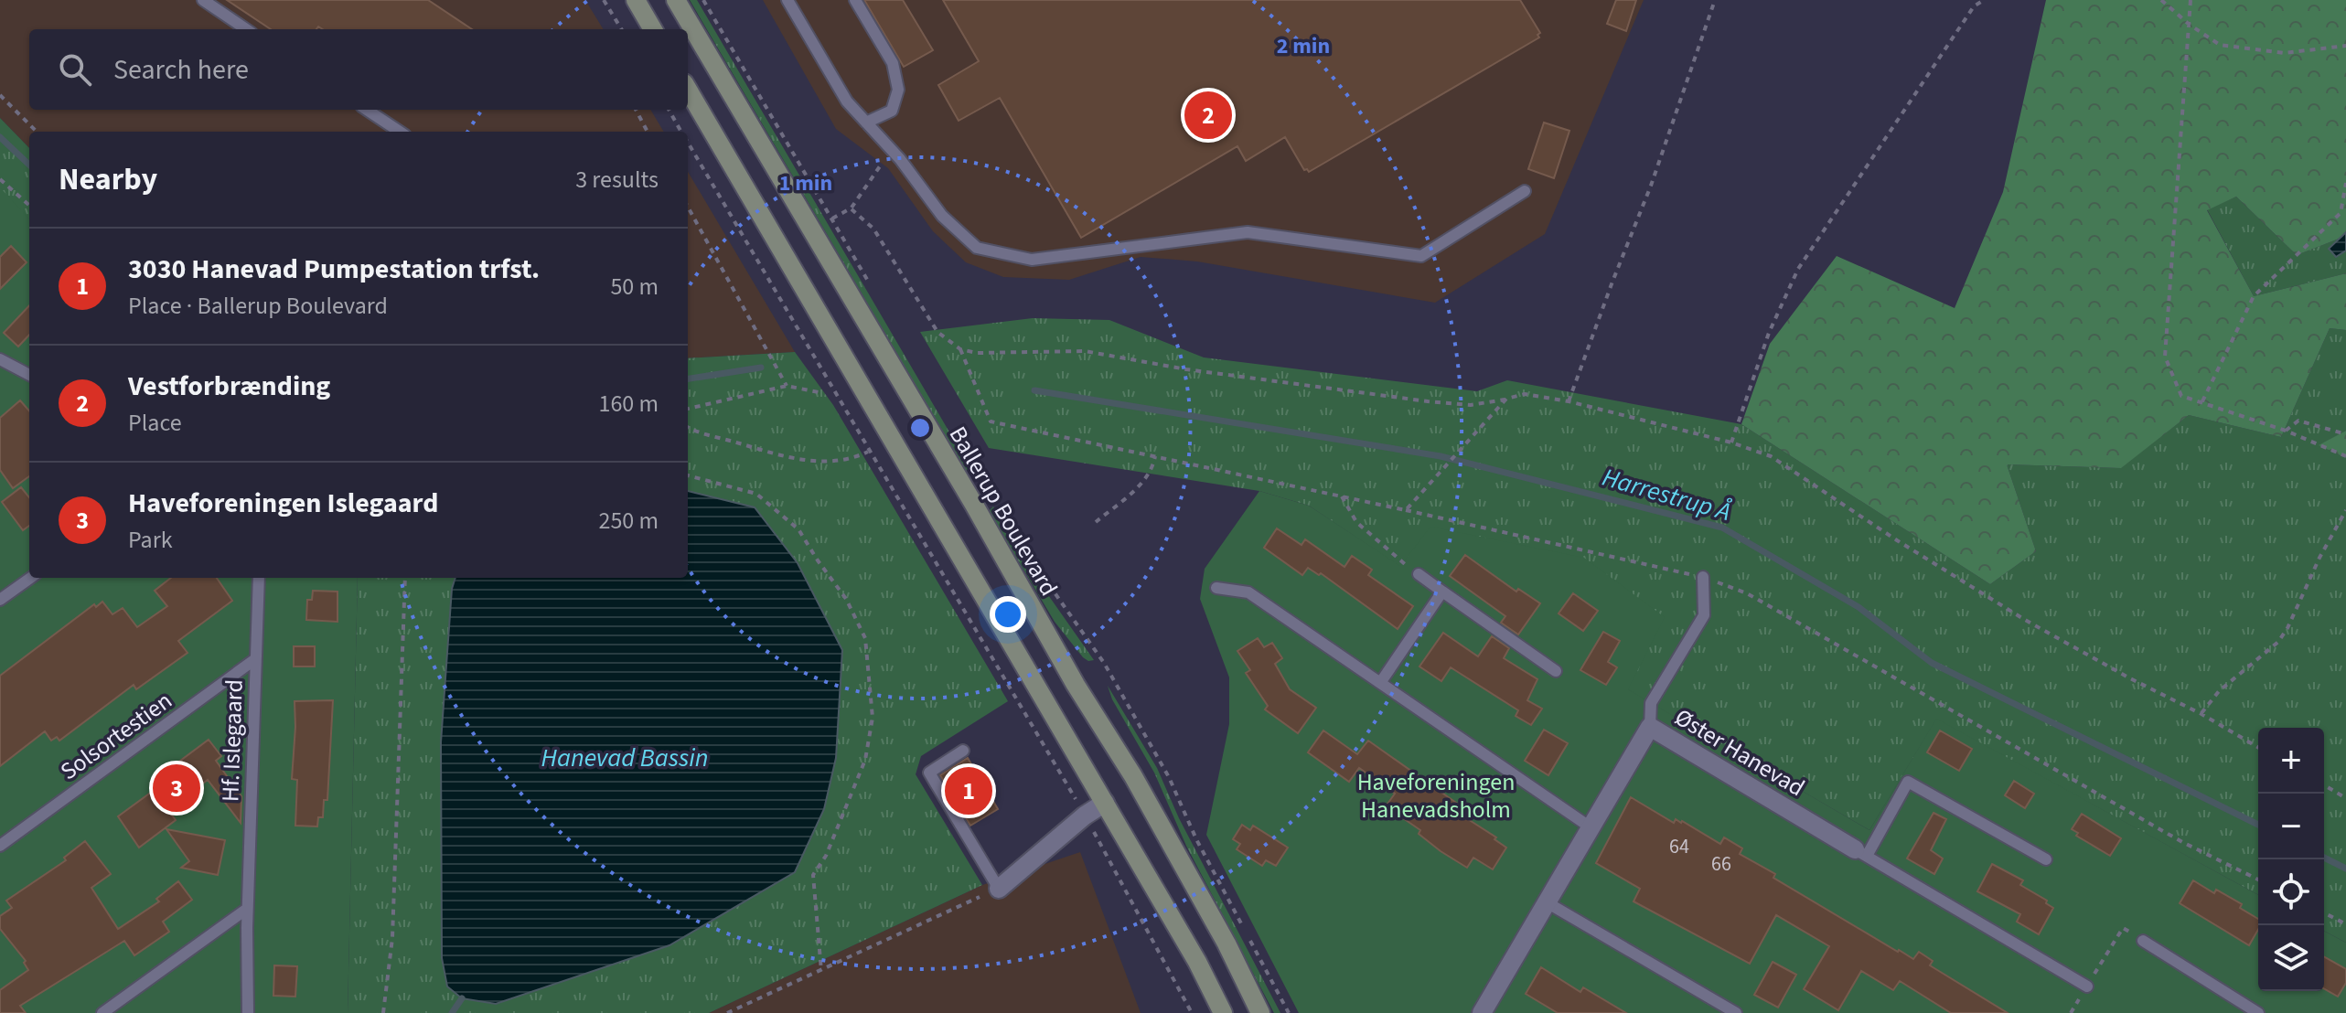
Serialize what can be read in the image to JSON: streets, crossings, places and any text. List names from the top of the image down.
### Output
{
  "streets": {
    "street": ["Ballerup Boulevard", "Øster Hanevad"],
    "lane": ["Solsortestien", "Hf. Islegaard"]
  },
  "crossings": [
    ["Solsortestien", "Hf. Islegaard"]
  ],
  "water": ["Harrestrup Å", "Hanevad Bassin"],
  "parks": ["Haveforeningen Hanevadsholm"],
  "house_numbers": ["64", "66"],
  "page": {
    "search": "Search here",
    "pins": ["2", "3", "1"],
    "heading": ["Nearby", "3 results"],
    "list": [
      {
        "mark": "1",
        "name": "3030 Hanevad Pumpestation trfst.",
        "note": "Place · Ballerup Boulevard",
        "value": "50 m"
      },
      {
        "mark": "2",
        "name": "Vestforbrænding",
        "note": "Place",
        "value": "160 m"
      },
      {
        "mark": "3",
        "name": "Haveforeningen Islegaard",
        "note": "Park",
        "value": "250 m"
      }
    ],
    "map_buttons": ["+", "−"]
  },
  "rings": ["2 min", "1 min"]
}
